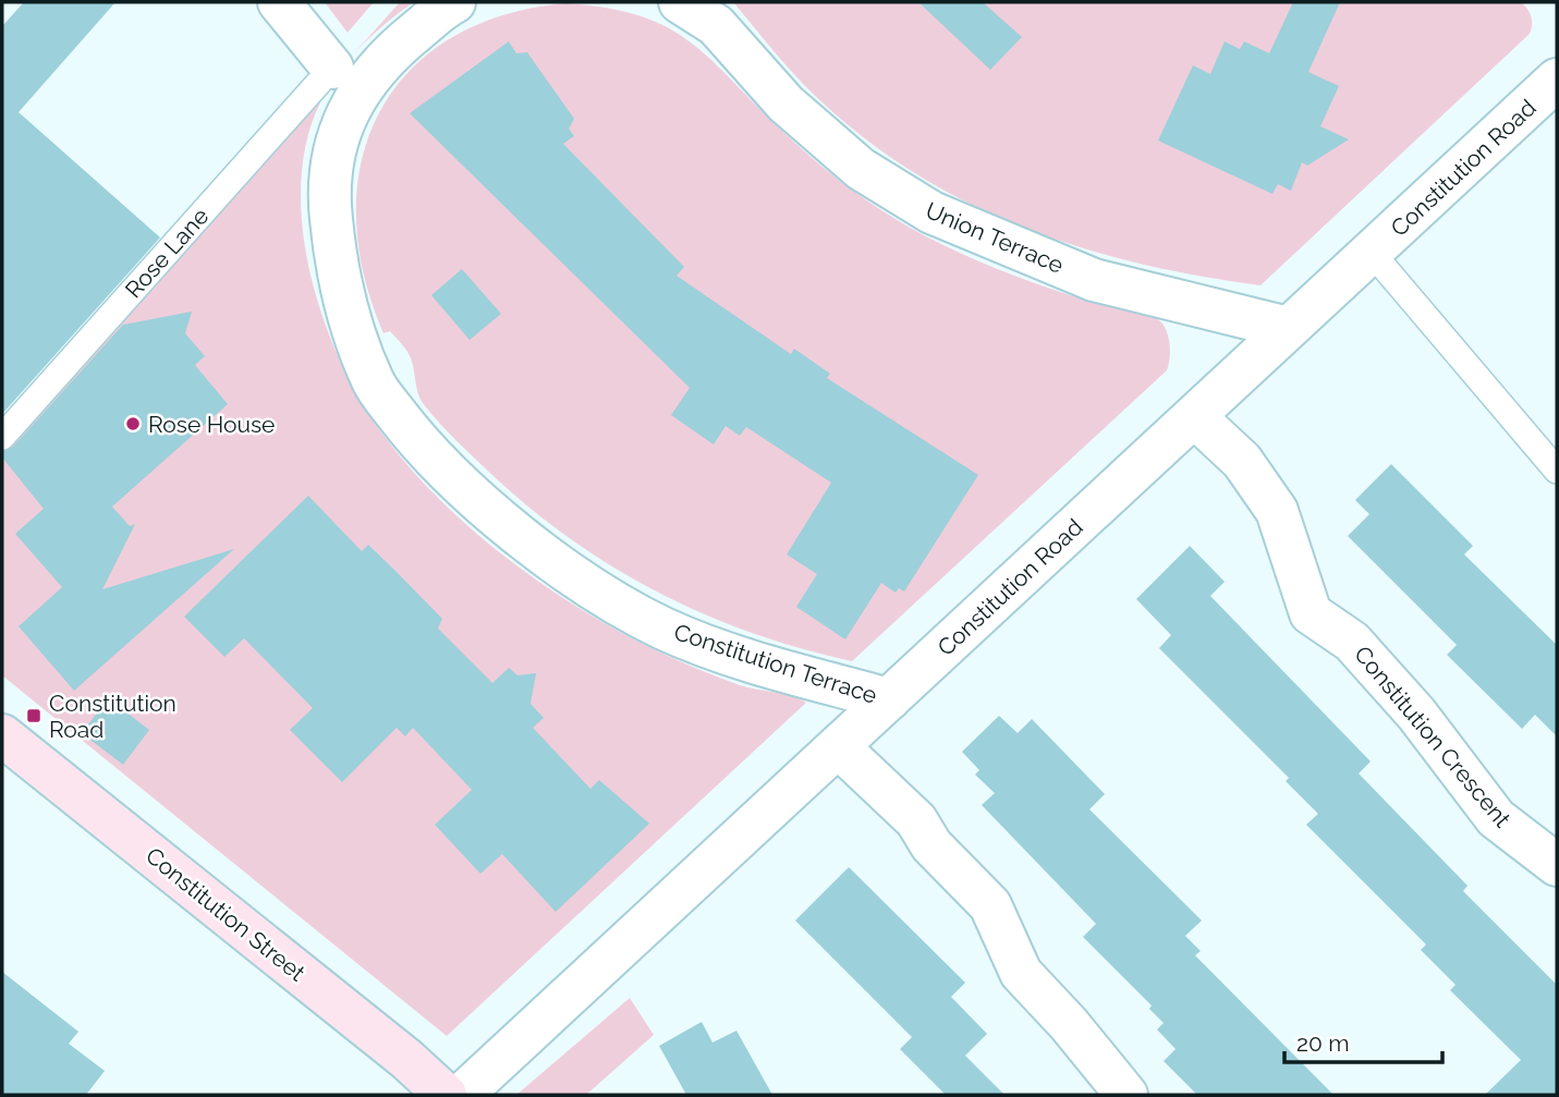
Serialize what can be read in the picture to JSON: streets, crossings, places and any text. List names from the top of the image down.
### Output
{
  "streets": {
    "street": [
      "Constitution Road",
      "Union Terrace",
      "Constitution Terrace",
      "Constitution Crescent",
      "Constitution Street"
    ],
    "lane": ["Rose Lane"]
  },
  "crossings": [
    ["Constitution Road", "Union Terrace"],
    ["Constitution Road", "Constitution Terrace"],
    ["Constitution Road", "Constitution Crescent"]
  ],
  "places": {
    "other": ["Rose House"],
    "transit": ["Constitution Road"]
  },
  "scale_bar": "20 m"
}
